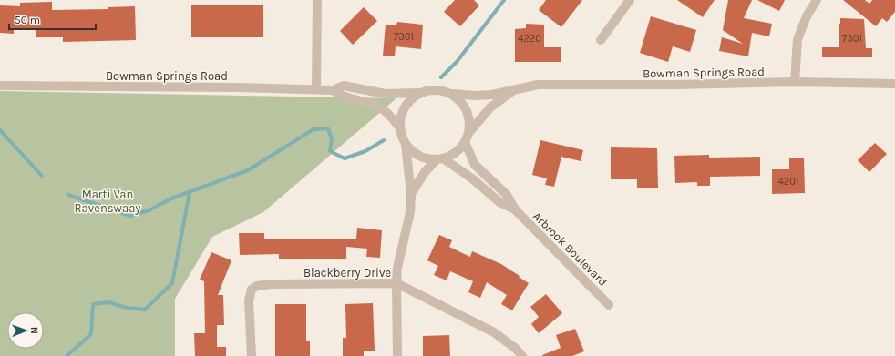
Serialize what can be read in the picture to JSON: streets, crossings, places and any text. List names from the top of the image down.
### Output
{
  "streets": {
    "street": ["Bowman Springs Road", "Arbrook Boulevard", "Blackberry Drive"]
  },
  "crossings": [
    ["Bowman Springs Road", "Arbrook Boulevard"]
  ],
  "parks": ["Marti Van Ravenswaay"],
  "house_numbers": [
    "7301",
    "4220",
    "7301",
    "4201"
  ],
  "scale_bar": "50 m",
  "north": "right"
}
